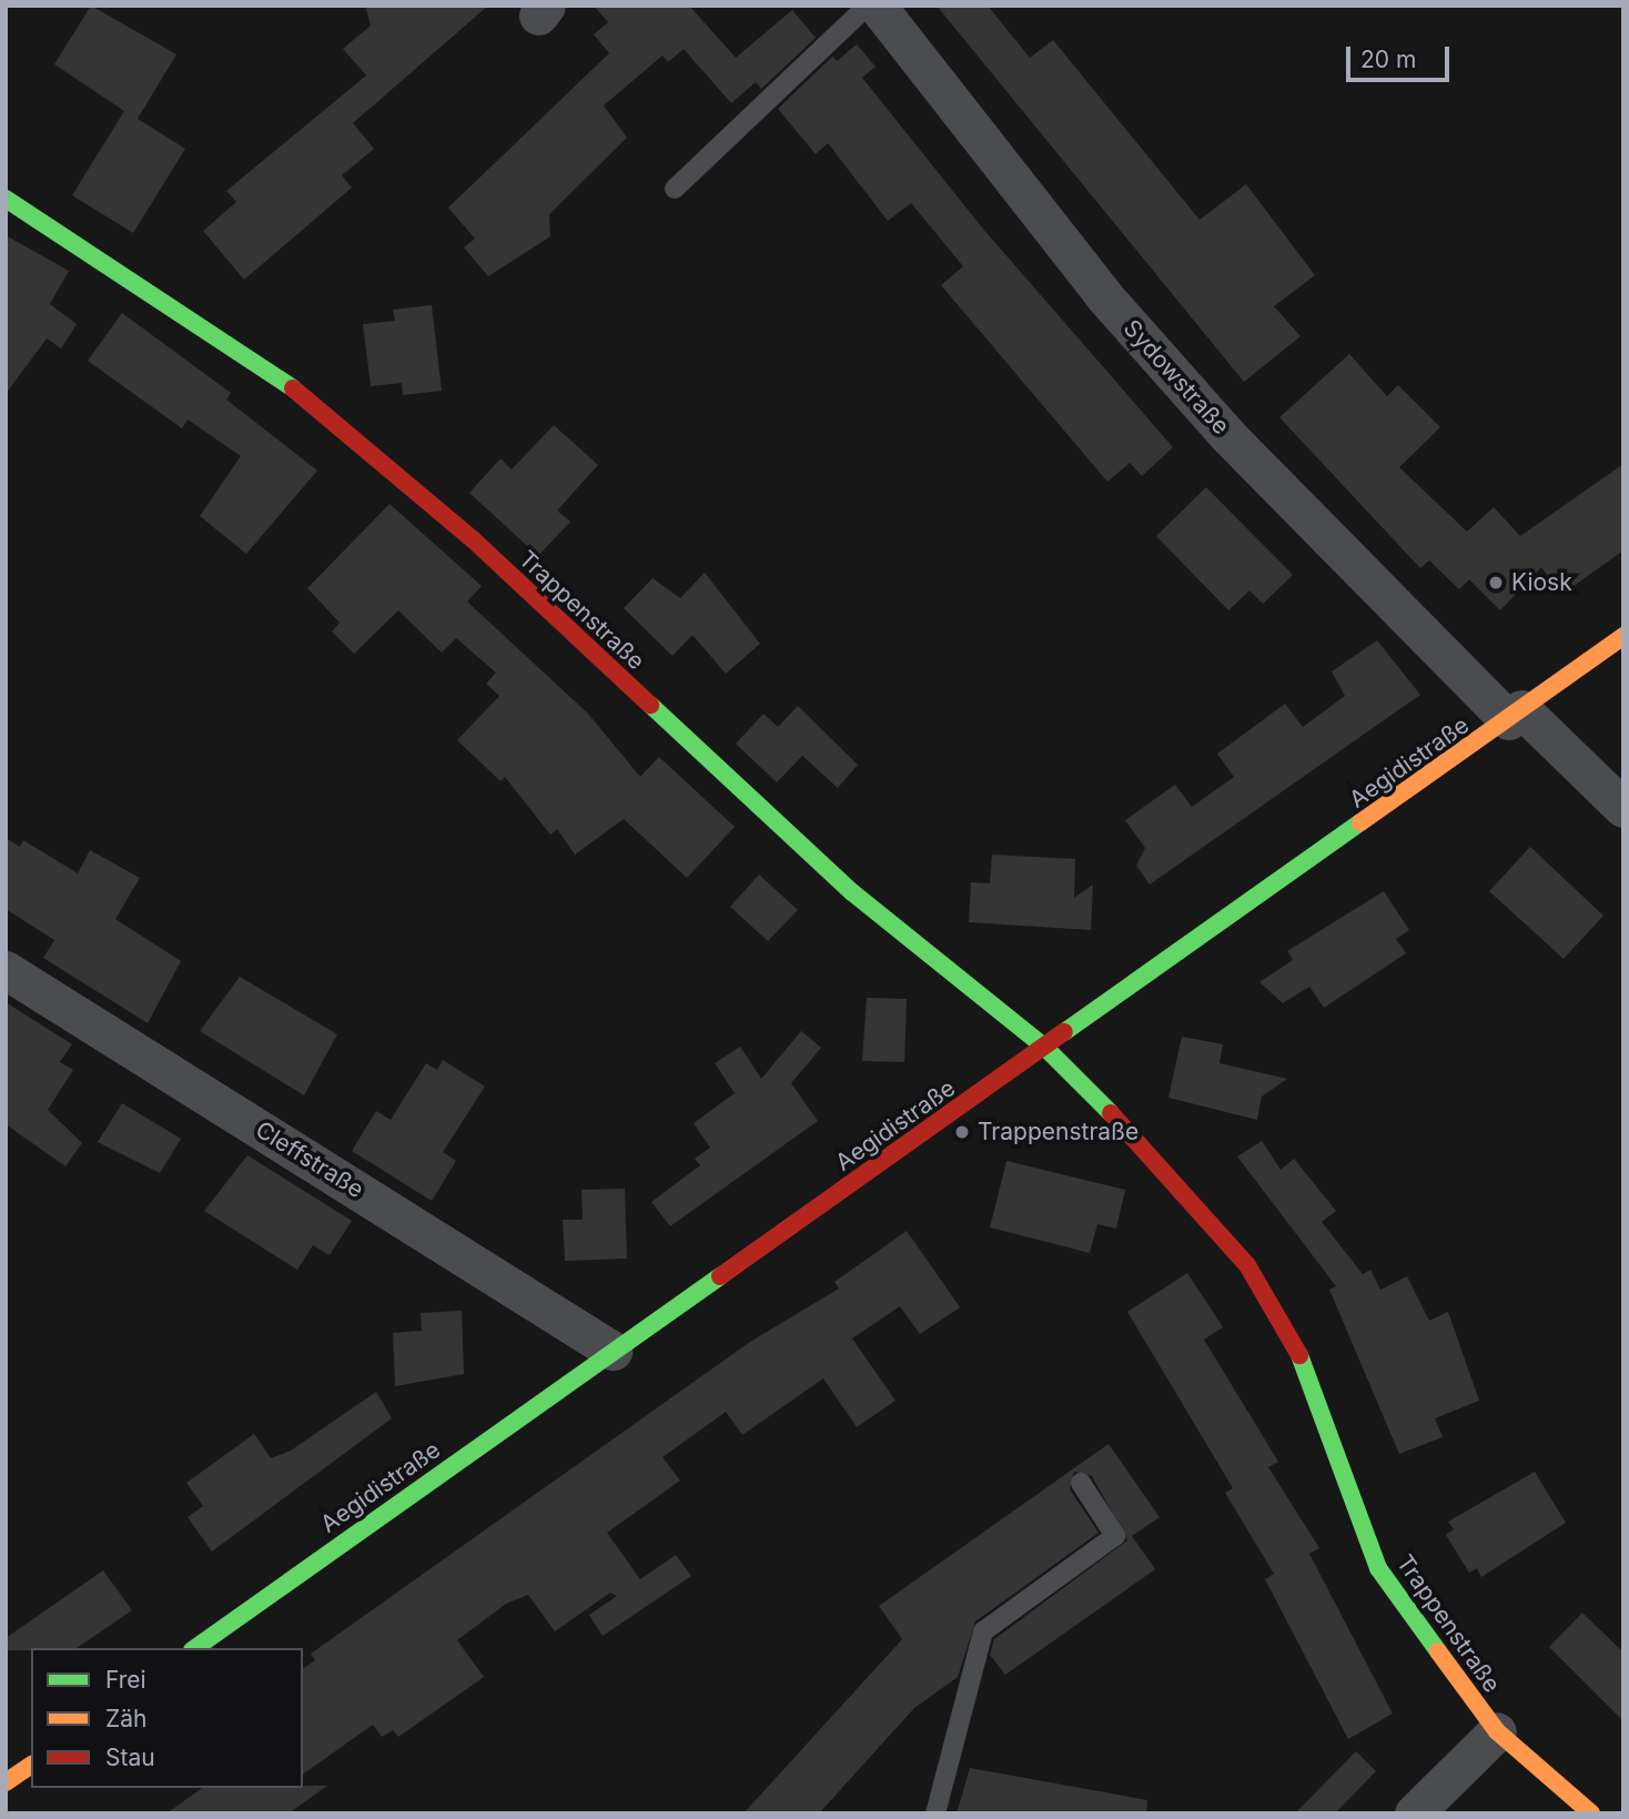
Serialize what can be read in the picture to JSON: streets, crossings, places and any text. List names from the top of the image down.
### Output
{
  "streets": {
    "street": [
      "Sydowstraße",
      "Trappenstraße",
      "Aegidistraße",
      "Cleffstraße"
    ]
  },
  "crossings": [
    ["Sydowstraße", "Aegidistraße"],
    ["Trappenstraße", "Aegidistraße"],
    ["Aegidistraße", "Cleffstraße"]
  ],
  "places": ["Kiosk", "Trappenstraße"],
  "legend": ["Frei", "Zäh", "Stau"],
  "scale_bar": "20 m"
}
